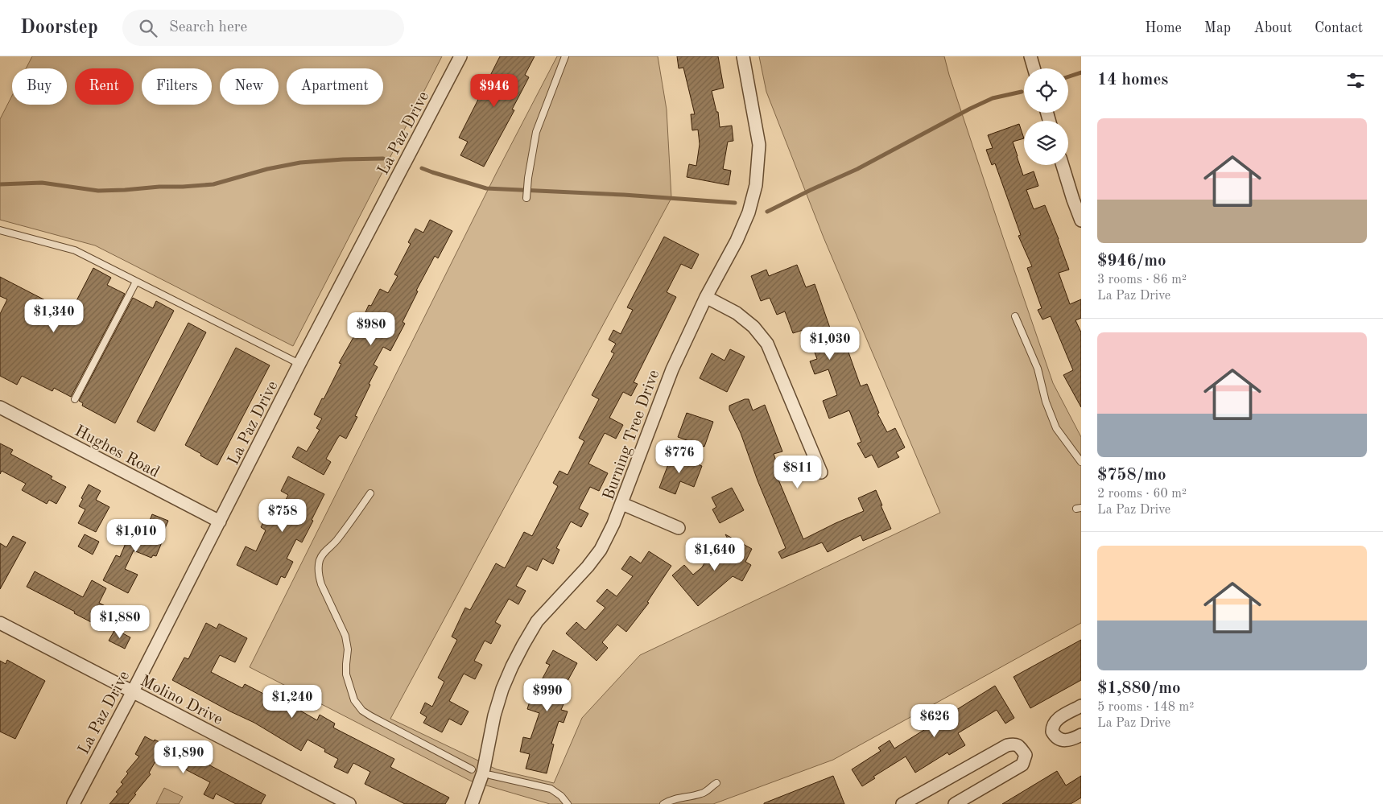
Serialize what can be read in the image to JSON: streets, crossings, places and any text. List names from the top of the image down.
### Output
{
  "streets": {
    "street": [
      "La Paz Drive",
      "Burning Tree Drive",
      "Hughes Road",
      "Molino Drive"
    ]
  },
  "crossings": [
    ["La Paz Drive", "Hughes Road"],
    ["La Paz Drive", "Molino Drive"]
  ],
  "page": {
    "header": "Doorstep",
    "search": "Search here",
    "nav": [
      "Home",
      "Map",
      "About",
      "Contact"
    ],
    "heading": "14 homes",
    "chip": [
      "Buy",
      "Rent",
      "Filters",
      "New",
      "Apartment"
    ],
    "price": [
      "$946",
      "$1,340",
      "$980",
      "$1,030",
      "$776",
      "$811",
      "$758",
      "$1,010",
      "$1,640",
      "$1,880",
      "$990",
      "$1,240",
      "$626",
      "$1,890"
    ],
    "list": [
      {
        "name": "$946/mo",
        "note": "3 rooms · 86 m² · La Paz Drive"
      },
      {
        "name": "$758/mo",
        "note": "2 rooms · 60 m² · La Paz Drive"
      },
      {
        "name": "$1,880/mo",
        "note": "5 rooms · 148 m² · La Paz Drive"
      }
    ]
  }
}
